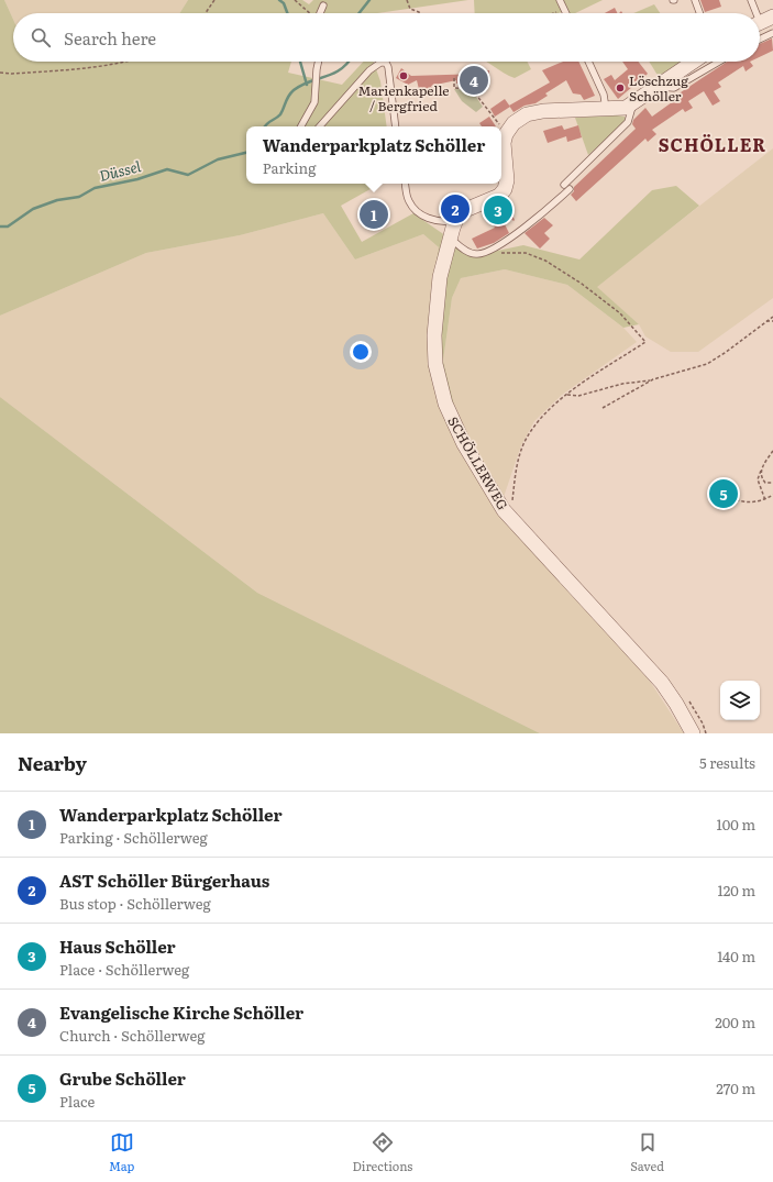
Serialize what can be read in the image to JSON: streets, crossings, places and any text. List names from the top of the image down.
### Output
{
  "streets": {
    "street": ["SCHÖLLERWEG"]
  },
  "districts": ["SCHÖLLER"],
  "water": ["Düssel"],
  "places": ["Marienkapelle / Bergfried", "Löschzug Schöller"],
  "page": {
    "search": "Search here",
    "pins": [
      "4",
      "2",
      "3",
      "1",
      "5"
    ],
    "popup": ["Wanderparkplatz Schöller", "Parking"],
    "heading": ["Nearby", "5 results"],
    "list": [
      {
        "mark": "1",
        "name": "Wanderparkplatz Schöller",
        "note": "Parking · Schöllerweg",
        "value": "100 m"
      },
      {
        "mark": "2",
        "name": "AST Schöller Bürgerhaus",
        "note": "Bus stop · Schöllerweg",
        "value": "120 m"
      },
      {
        "mark": "3",
        "name": "Haus Schöller",
        "note": "Place · Schöllerweg",
        "value": "140 m"
      },
      {
        "mark": "4",
        "name": "Evangelische Kirche Schöller",
        "note": "Church · Schöllerweg",
        "value": "200 m"
      },
      {
        "mark": "5",
        "name": "Grube Schöller",
        "note": "Place",
        "value": "270 m"
      }
    ],
    "nav": ["Map", "Directions", "Saved"]
  }
}
